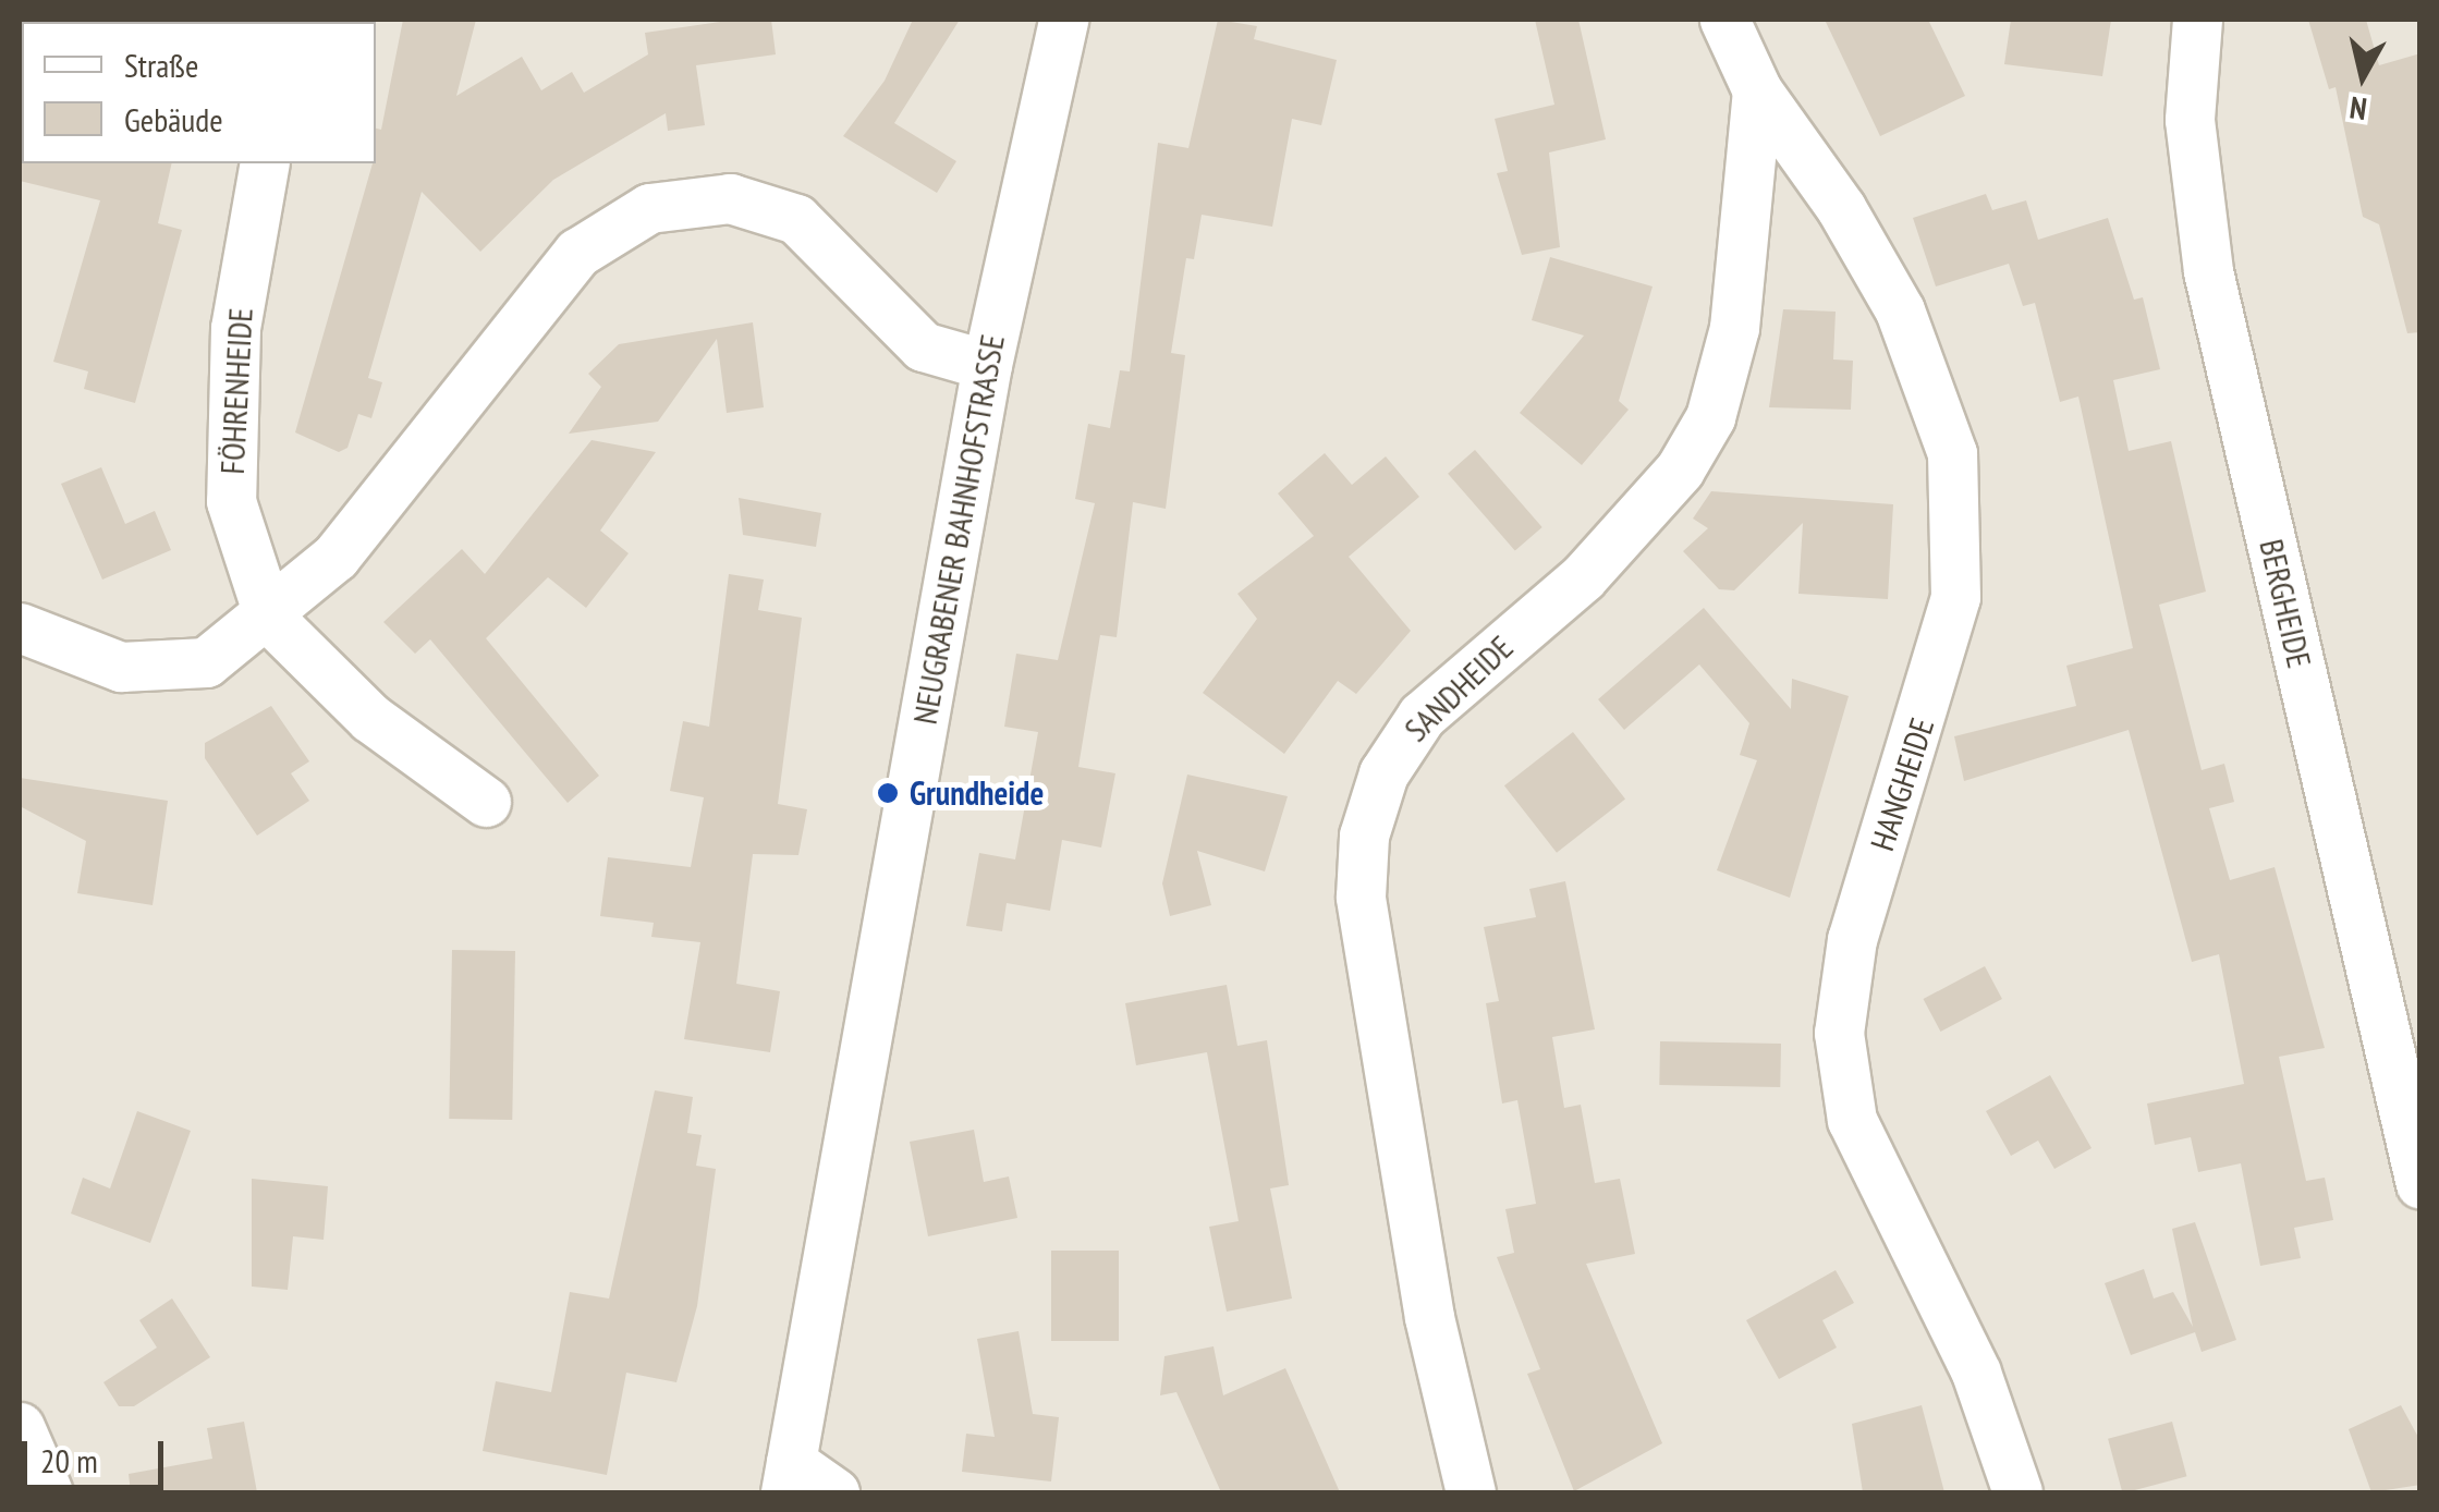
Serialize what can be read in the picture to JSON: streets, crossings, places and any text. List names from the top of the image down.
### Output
{
  "streets": {
    "street": [
      "FÖHRENHEIDE",
      "NEUGRABENER BAHNHOFSTRASSE",
      "BERGHEIDE",
      "SANDHEIDE",
      "HANGHEIDE"
    ]
  },
  "crossings": [
    ["SANDHEIDE", "HANGHEIDE"]
  ],
  "places": ["Grundheide"],
  "legend": ["Straße", "Gebäude"],
  "scale_bar": "20 m",
  "north": "bottom"
}
